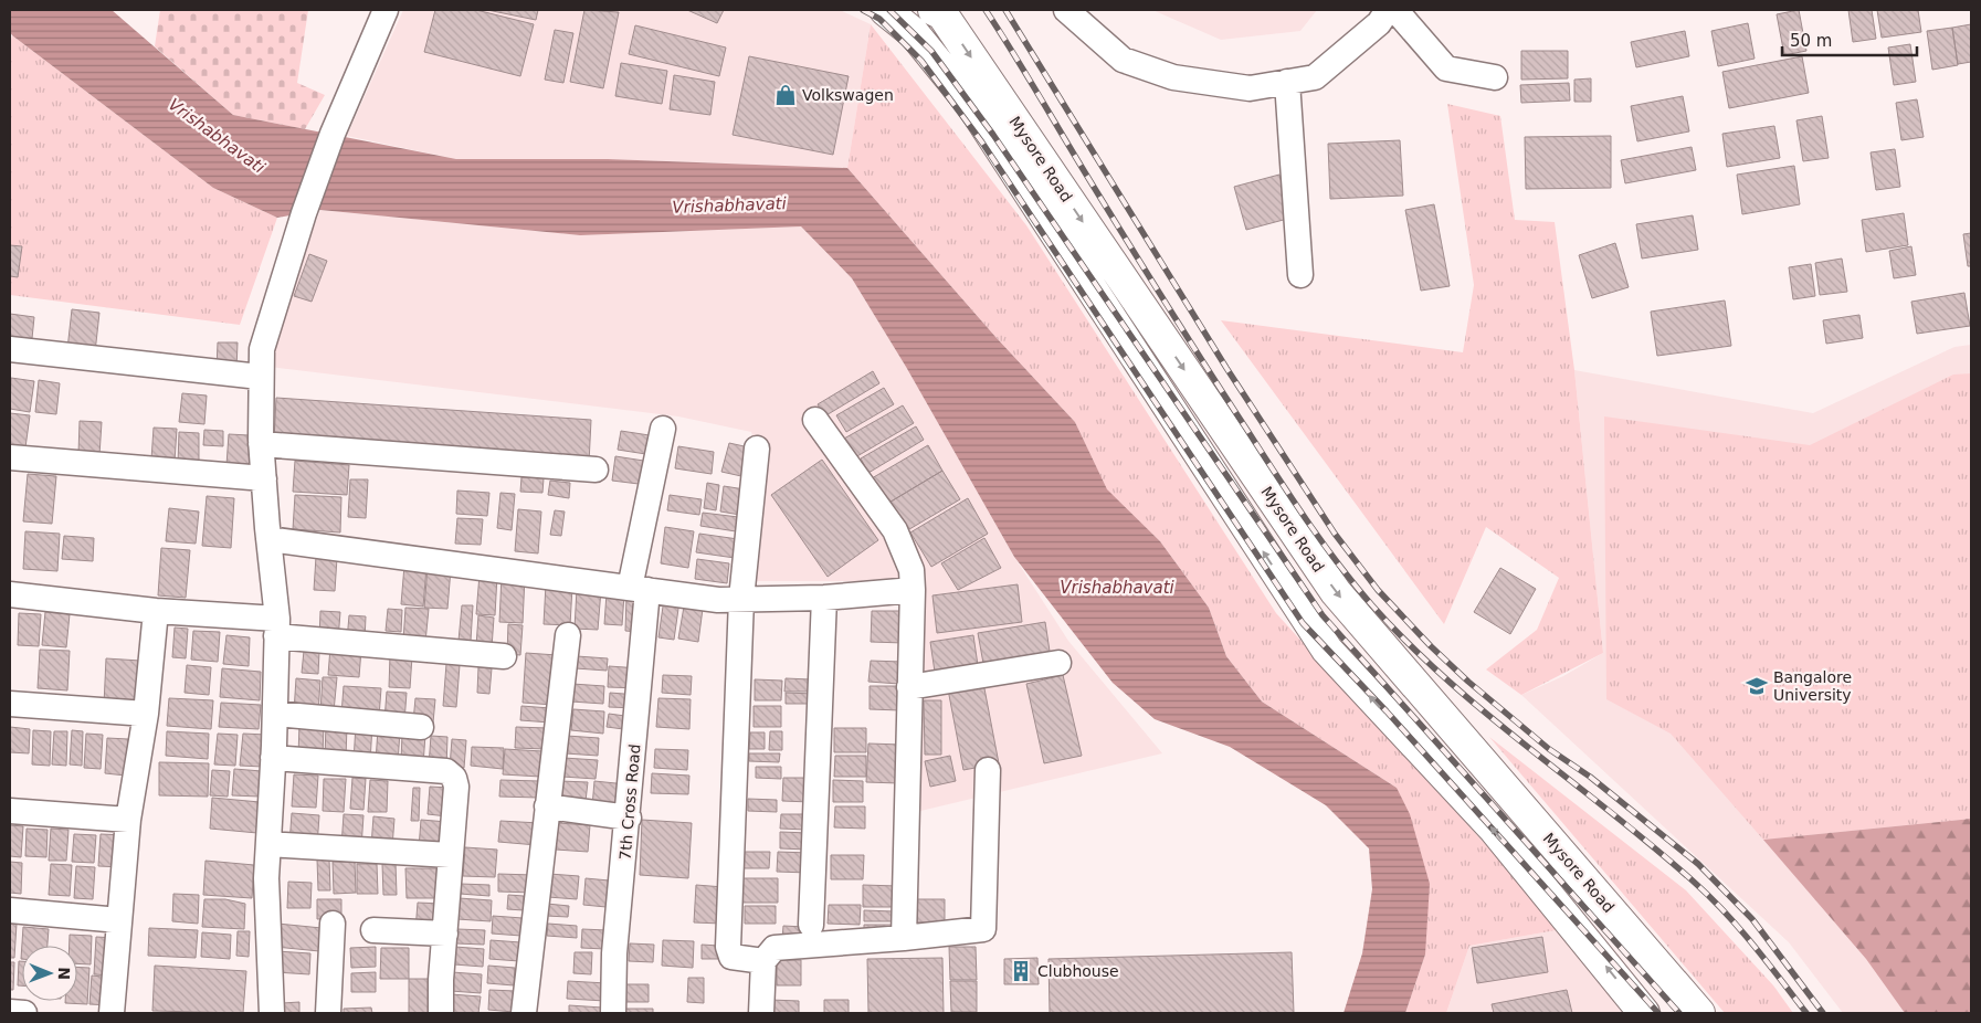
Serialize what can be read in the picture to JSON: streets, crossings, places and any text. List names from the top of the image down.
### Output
{
  "streets": {
    "highway": ["Mysore Road"],
    "street": ["7th Cross Road"]
  },
  "water": ["Vrishabhavati"],
  "places": {
    "shop": ["Volkswagen"],
    "school or university": ["Bangalore University"],
    "building": ["Clubhouse"]
  },
  "scale_bar": "50 m",
  "north": "right"
}
